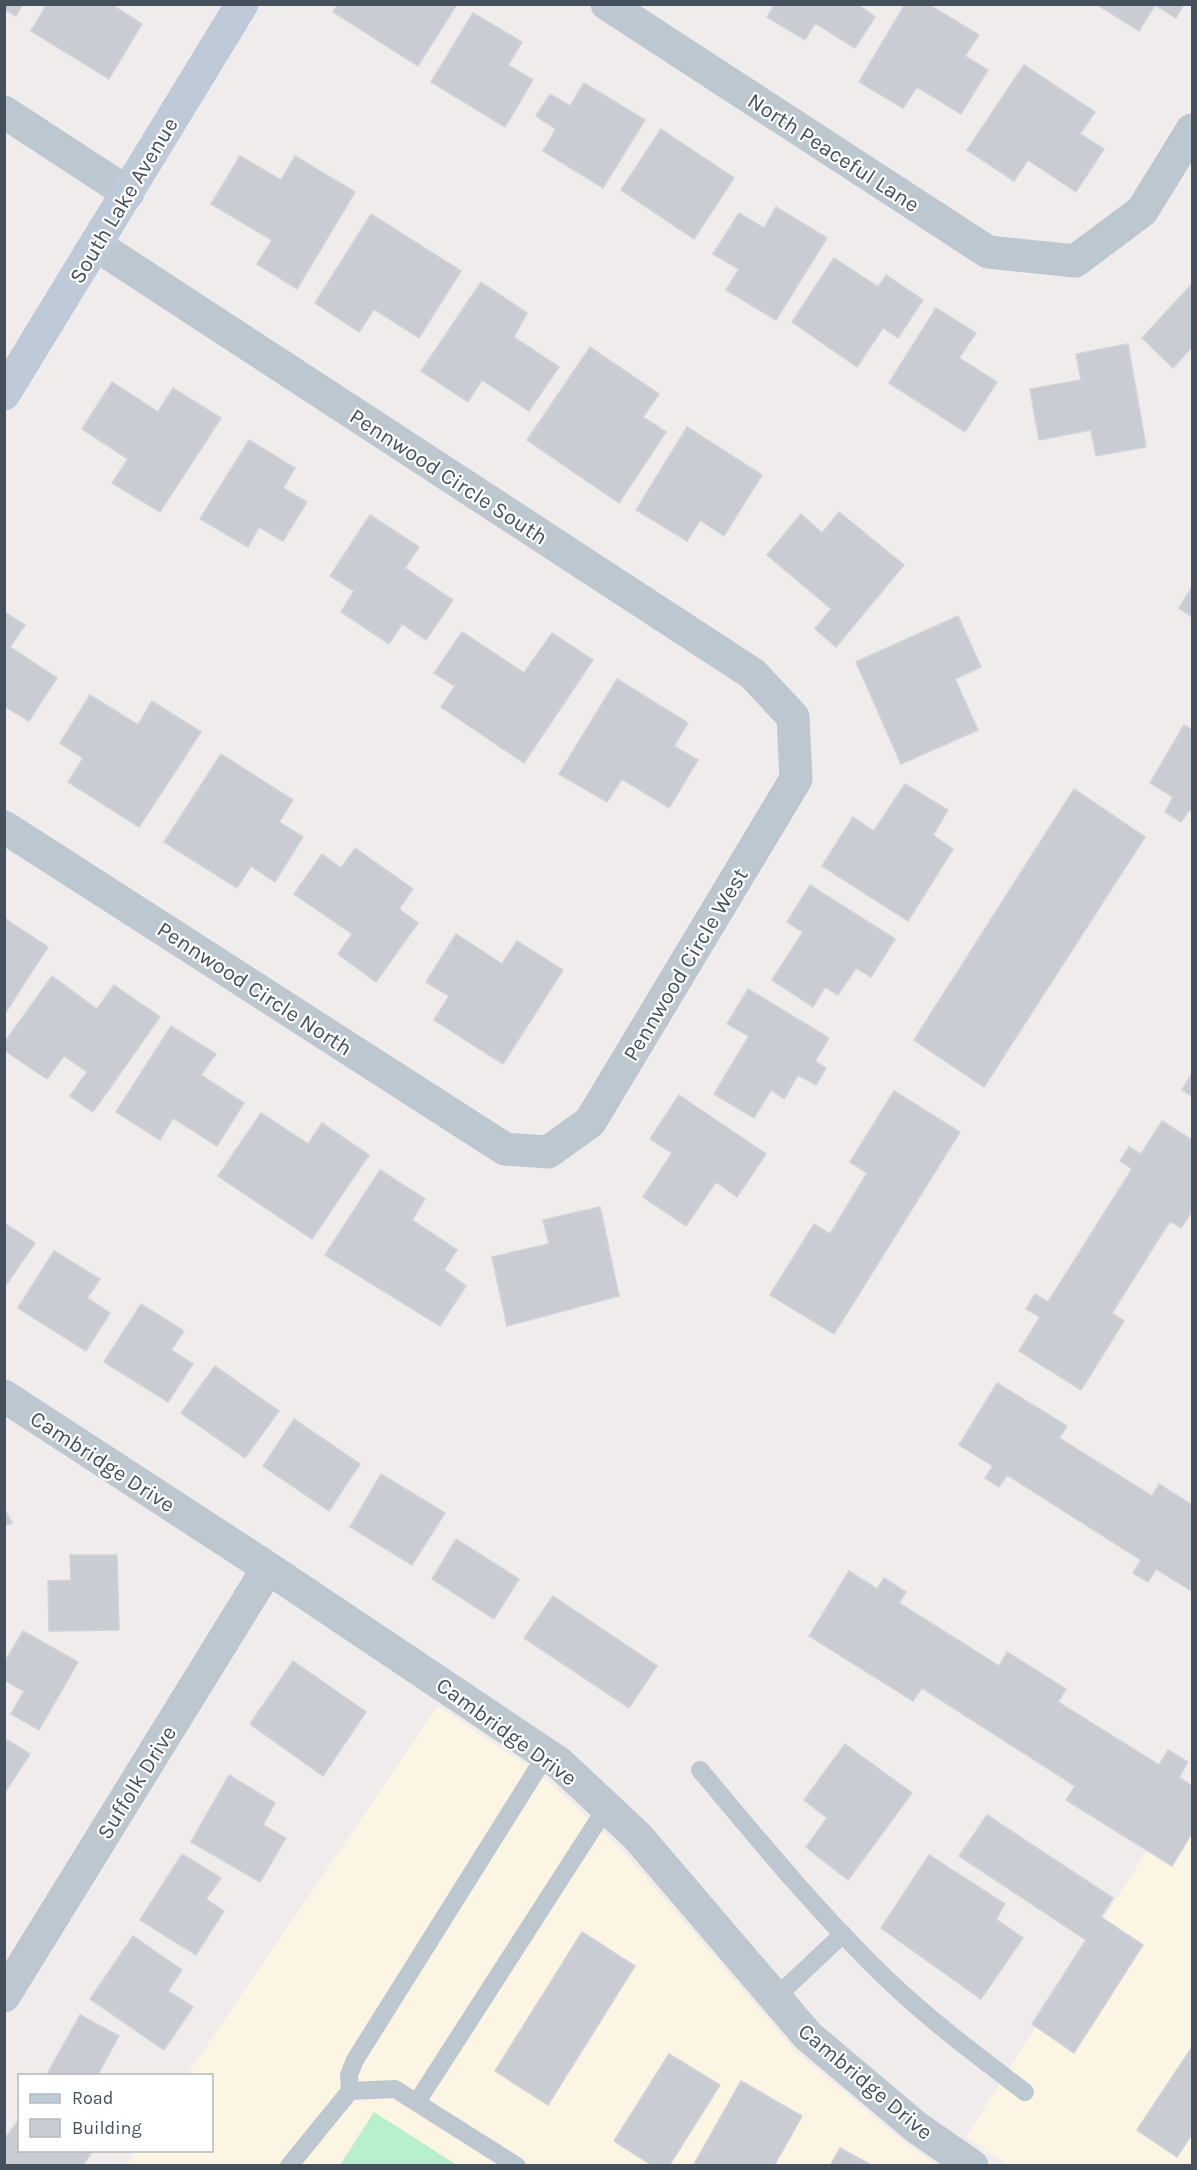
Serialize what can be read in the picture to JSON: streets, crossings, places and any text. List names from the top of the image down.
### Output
{
  "streets": {
    "street": [
      "North Peaceful Lane",
      "South Lake Avenue",
      "Pennwood Circle South",
      "Pennwood Circle West",
      "Pennwood Circle North",
      "Cambridge Drive",
      "Suffolk Drive"
    ]
  },
  "crossings": [
    ["South Lake Avenue", "Pennwood Circle South"],
    ["Pennwood Circle South", "Pennwood Circle West"],
    ["Pennwood Circle West", "Pennwood Circle North"],
    ["Cambridge Drive", "Suffolk Drive"]
  ],
  "legend": ["Road", "Building"]
}
